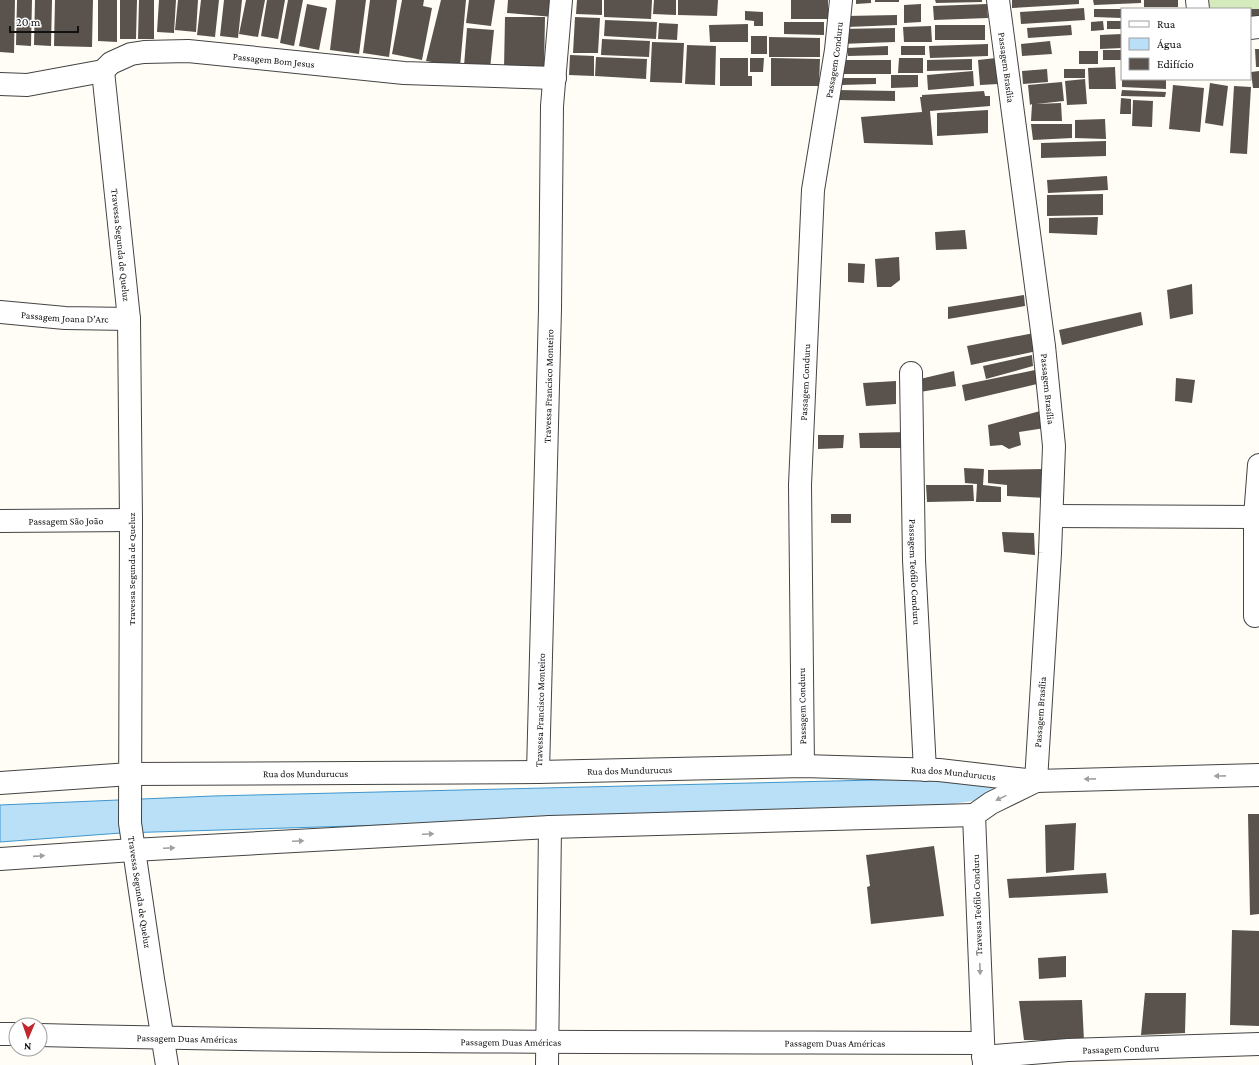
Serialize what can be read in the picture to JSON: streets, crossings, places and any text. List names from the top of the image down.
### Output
{
  "streets": {
    "street": [
      "Passagem Bom Jesus",
      "Passagem Conduru",
      "Passagem Brasília",
      "Travessa Segunda de Queluz",
      "Passagem Joana D’Arc",
      "Travessa Francisco Monteiro",
      "Passagem São João",
      "Passagem Teófilo Conduru",
      "Rua dos Mundurucus",
      "Travessa Teófilo Conduru",
      "Passagem Duas Américas"
    ]
  },
  "crossings": [
    ["Passagem Bom Jesus", "Travessa Segunda de Queluz"],
    ["Passagem Bom Jesus", "Travessa Francisco Monteiro"],
    ["Passagem Conduru", "Rua dos Mundurucus"],
    ["Passagem Conduru", "Travessa Teófilo Conduru"],
    ["Passagem Conduru", "Passagem Duas Américas"],
    ["Passagem Brasília", "Rua dos Mundurucus"],
    ["Travessa Segunda de Queluz", "Passagem Joana D’Arc"],
    ["Travessa Segunda de Queluz", "Passagem São João"],
    ["Travessa Segunda de Queluz", "Rua dos Mundurucus"],
    ["Travessa Segunda de Queluz", "Passagem Duas Américas"],
    ["Travessa Francisco Monteiro", "Rua dos Mundurucus"],
    ["Passagem Teófilo Conduru", "Rua dos Mundurucus"],
    ["Travessa Teófilo Conduru", "Passagem Duas Américas"]
  ],
  "one_way": ["Travessa Teófilo Conduru"],
  "legend": ["Rua", "Água", "Edifício"],
  "scale_bar": "20 m",
  "north": "bottom"
}
